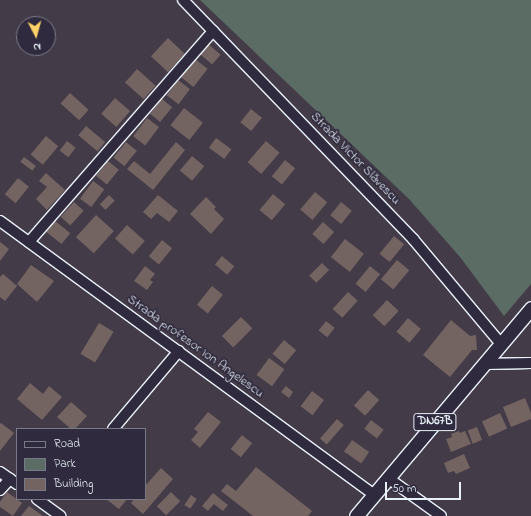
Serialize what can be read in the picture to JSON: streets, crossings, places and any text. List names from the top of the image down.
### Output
{
  "streets": {
    "main road": ["DN67B"],
    "street": ["Strada Victor Slăvescu", "Strada profesor Ion Angelescu"]
  },
  "crossings": [
    ["Strada Victor Slăvescu", "DN67B"],
    ["Strada profesor Ion Angelescu", "DN67B"]
  ],
  "legend": ["Road", "Park", "Building"],
  "scale_bar": "50 m",
  "north": "bottom"
}
